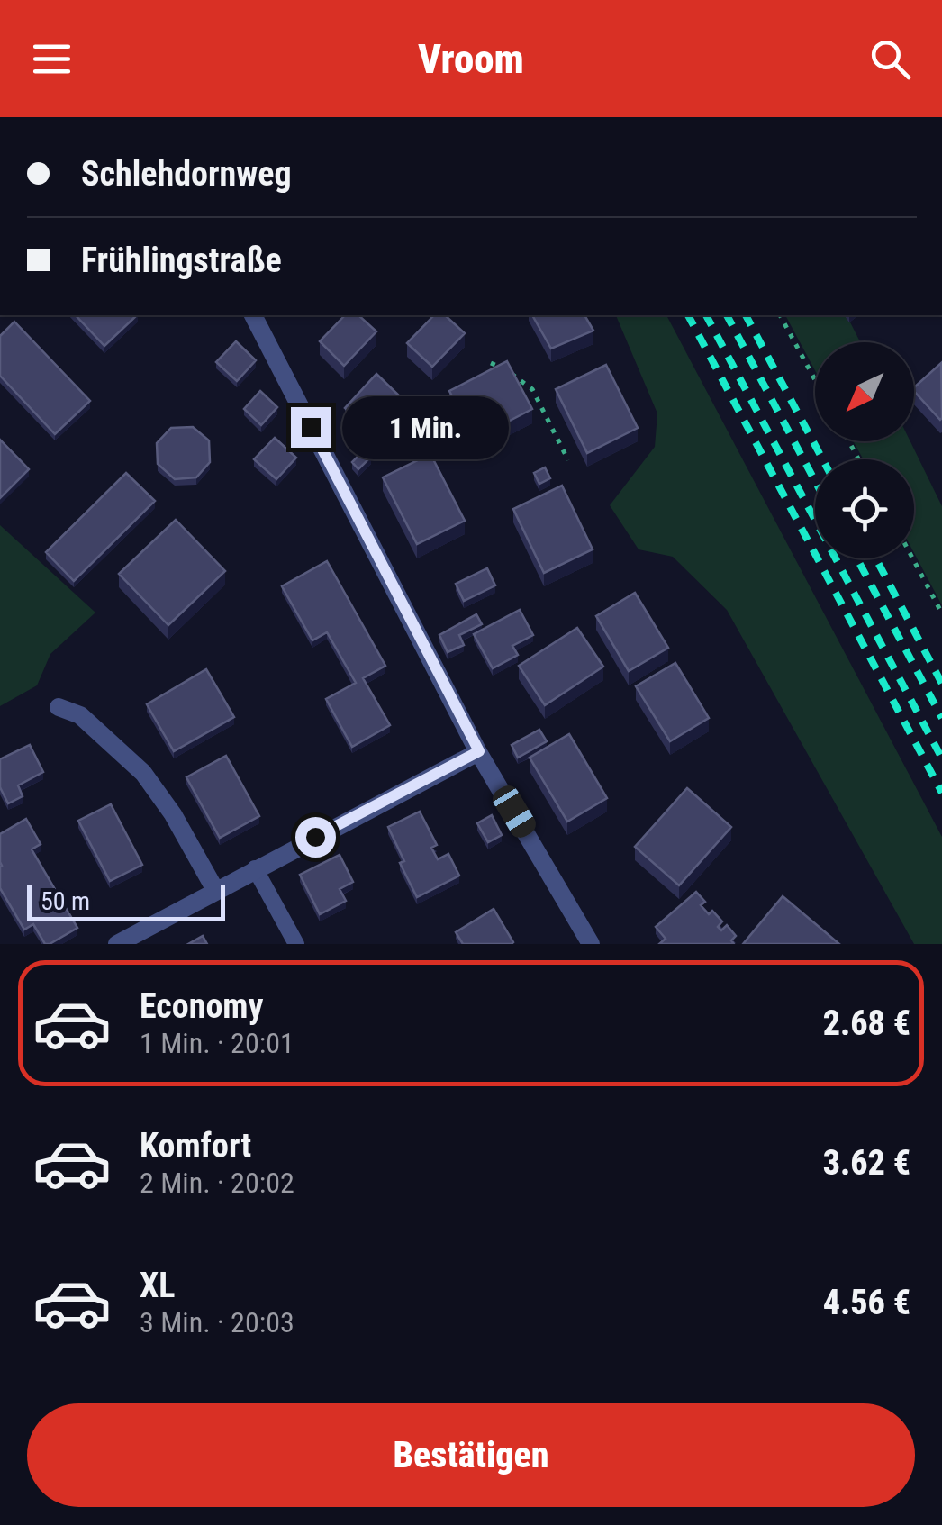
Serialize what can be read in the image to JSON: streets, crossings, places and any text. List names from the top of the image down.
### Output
{
  "scale_bar": "50 m",
  "north": "bottom left",
  "page": {
    "header": "Vroom",
    "banner": ["Schlehdornweg", "Frühlingstraße"],
    "bubble": "1 Min.",
    "scale": "50 m",
    "list": [
      {
        "name": "Economy",
        "note": "1 Min. · 20:01",
        "value": "2.68 €"
      },
      {
        "name": "Komfort",
        "note": "2 Min. · 20:02",
        "value": "3.62 €"
      },
      {
        "name": "XL",
        "note": "3 Min. · 20:03",
        "value": "4.56 €"
      }
    ],
    "buttons": "Bestätigen"
  }
}
